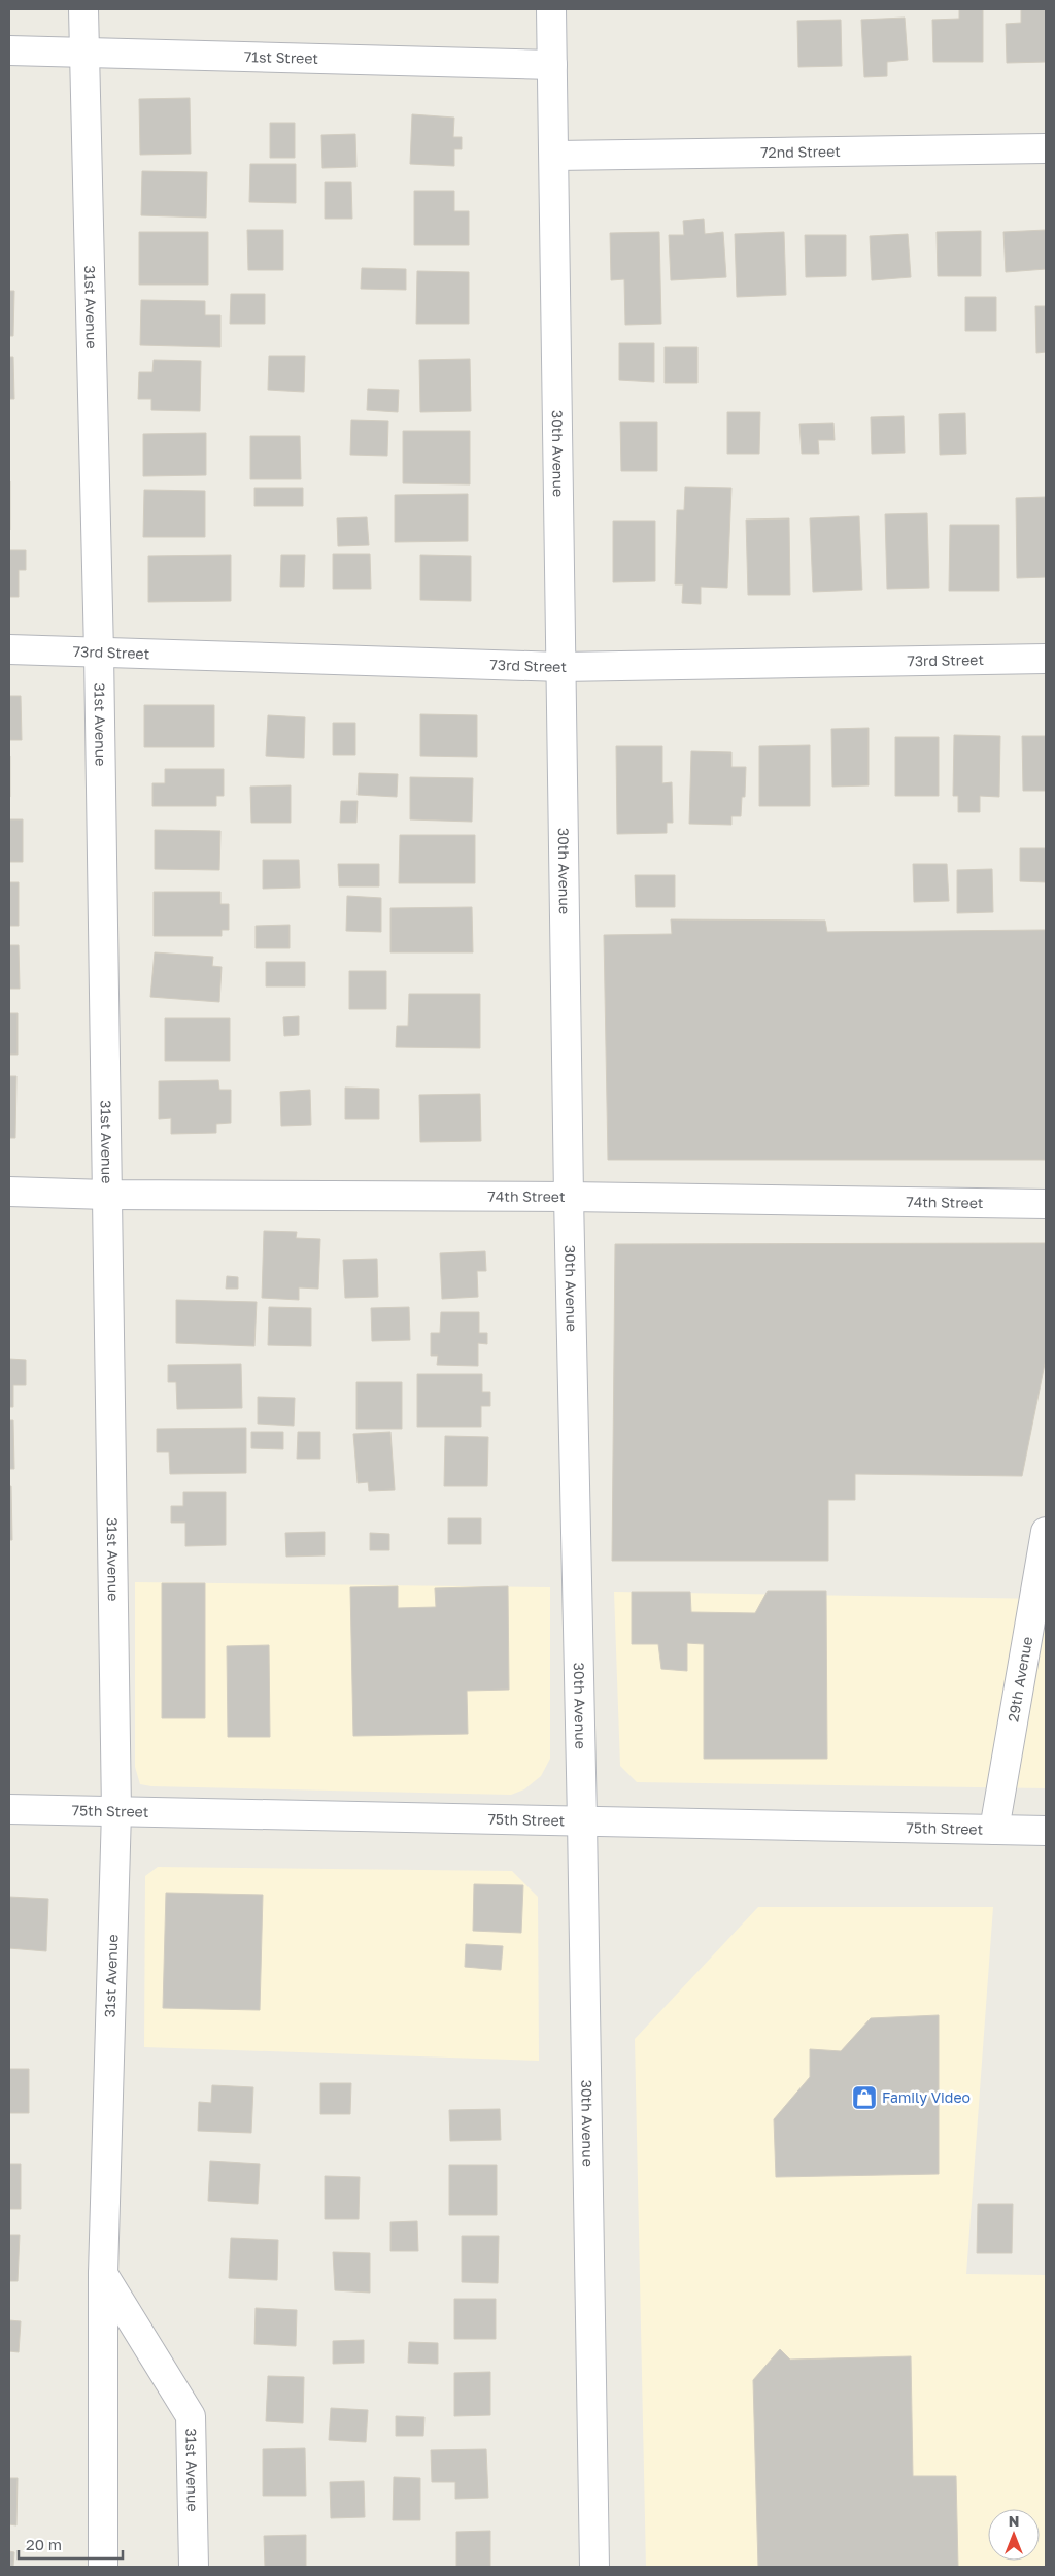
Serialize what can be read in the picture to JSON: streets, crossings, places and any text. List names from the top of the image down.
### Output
{
  "streets": {
    "street": [
      "71st Street",
      "72nd Street",
      "31st Avenue",
      "30th Avenue",
      "73rd Street",
      "74th Street",
      "29th Avenue",
      "75th Street"
    ]
  },
  "crossings": [
    ["71st Street", "31st Avenue"],
    ["71st Street", "30th Avenue"],
    ["72nd Street", "30th Avenue"],
    ["31st Avenue", "73rd Street"],
    ["31st Avenue", "74th Street"],
    ["31st Avenue", "75th Street"],
    ["30th Avenue", "73rd Street"],
    ["30th Avenue", "74th Street"],
    ["30th Avenue", "75th Street"],
    ["29th Avenue", "75th Street"]
  ],
  "places": {
    "shop": ["Family Video"]
  },
  "scale_bar": "20 m",
  "north": "top"
}
